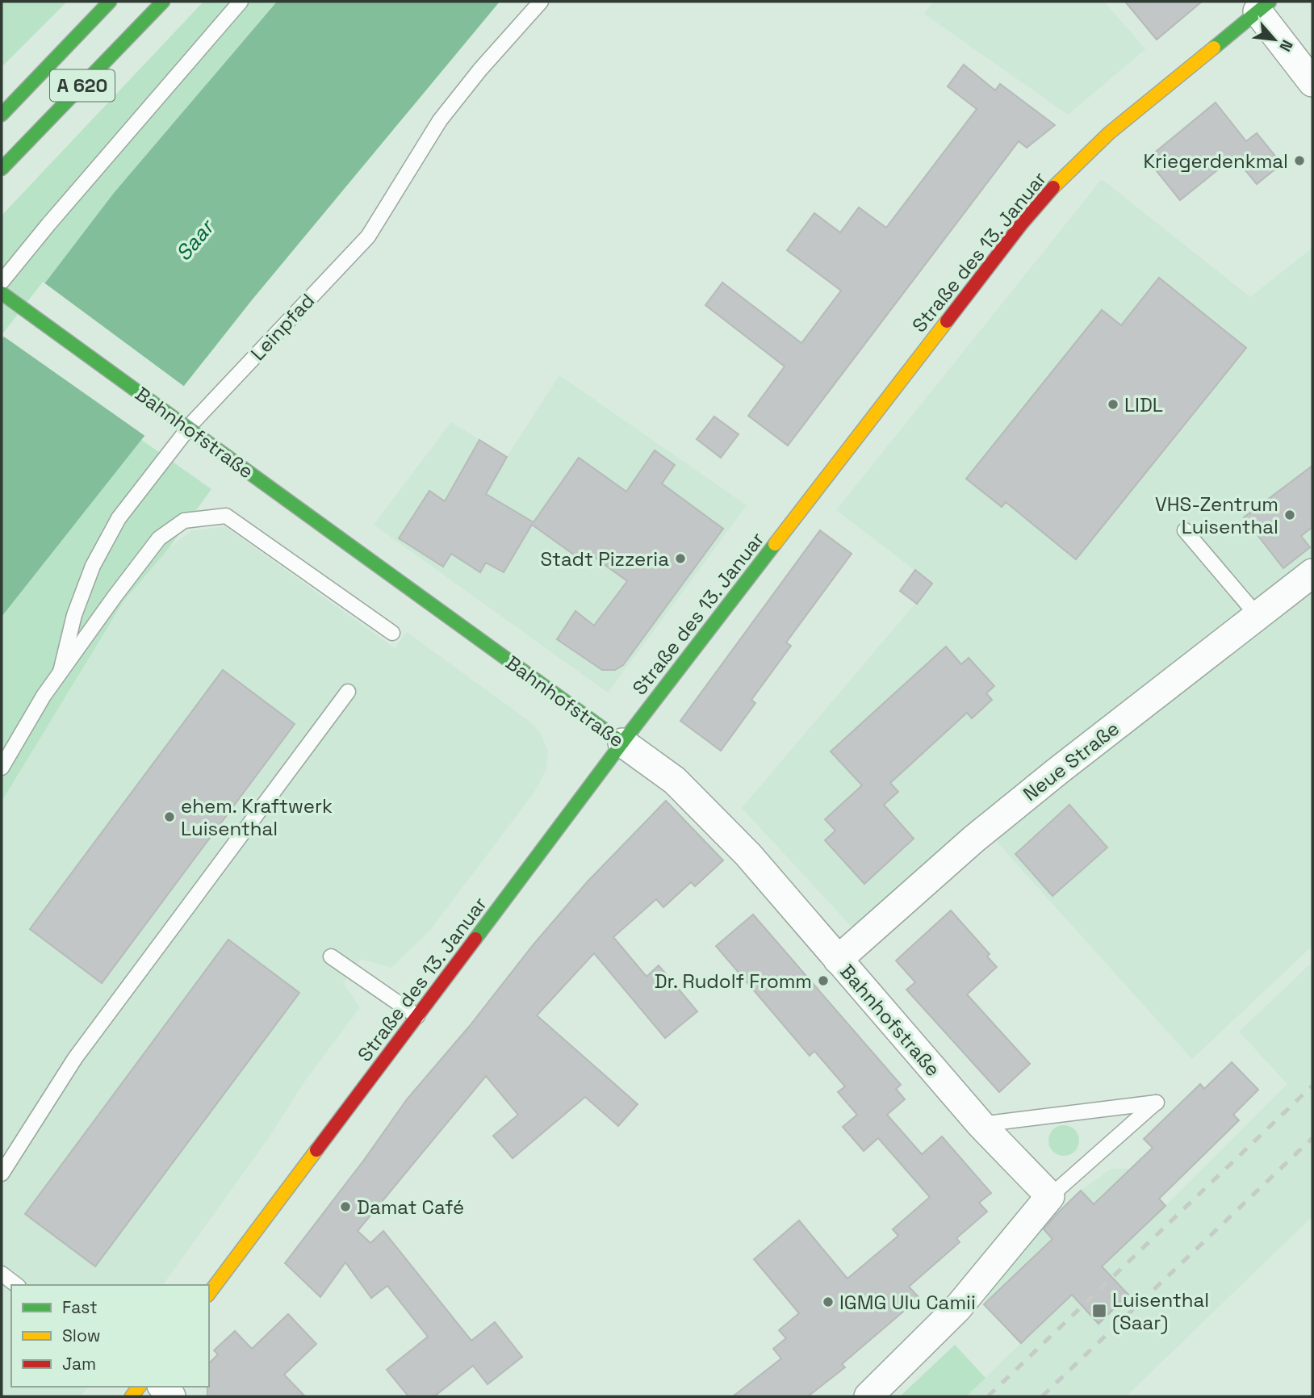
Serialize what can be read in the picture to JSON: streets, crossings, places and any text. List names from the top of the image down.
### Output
{
  "streets": {
    "main road": ["A 620", "Straße des 13. Januar", "Bahnhofstraße"],
    "street": ["Neue Straße"],
    "lane": ["Leinpfad"]
  },
  "crossings": [
    ["Straße des 13. Januar", "Bahnhofstraße"],
    ["Bahnhofstraße", "Neue Straße"]
  ],
  "water": ["Saar"],
  "places": {
    "other": [
      "Kriegerdenkmal",
      "LIDL",
      "VHS-Zentrum Luisenthal",
      "Stadt Pizzeria",
      "ehem. Kraftwerk Luisenthal",
      "Dr. Rudolf Fromm",
      "Damat Café",
      "IGMG Ulu Camii"
    ],
    "transit": ["Luisenthal (Saar)"]
  },
  "legend": ["Fast", "Slow", "Jam"],
  "north": "bottom right"
}
